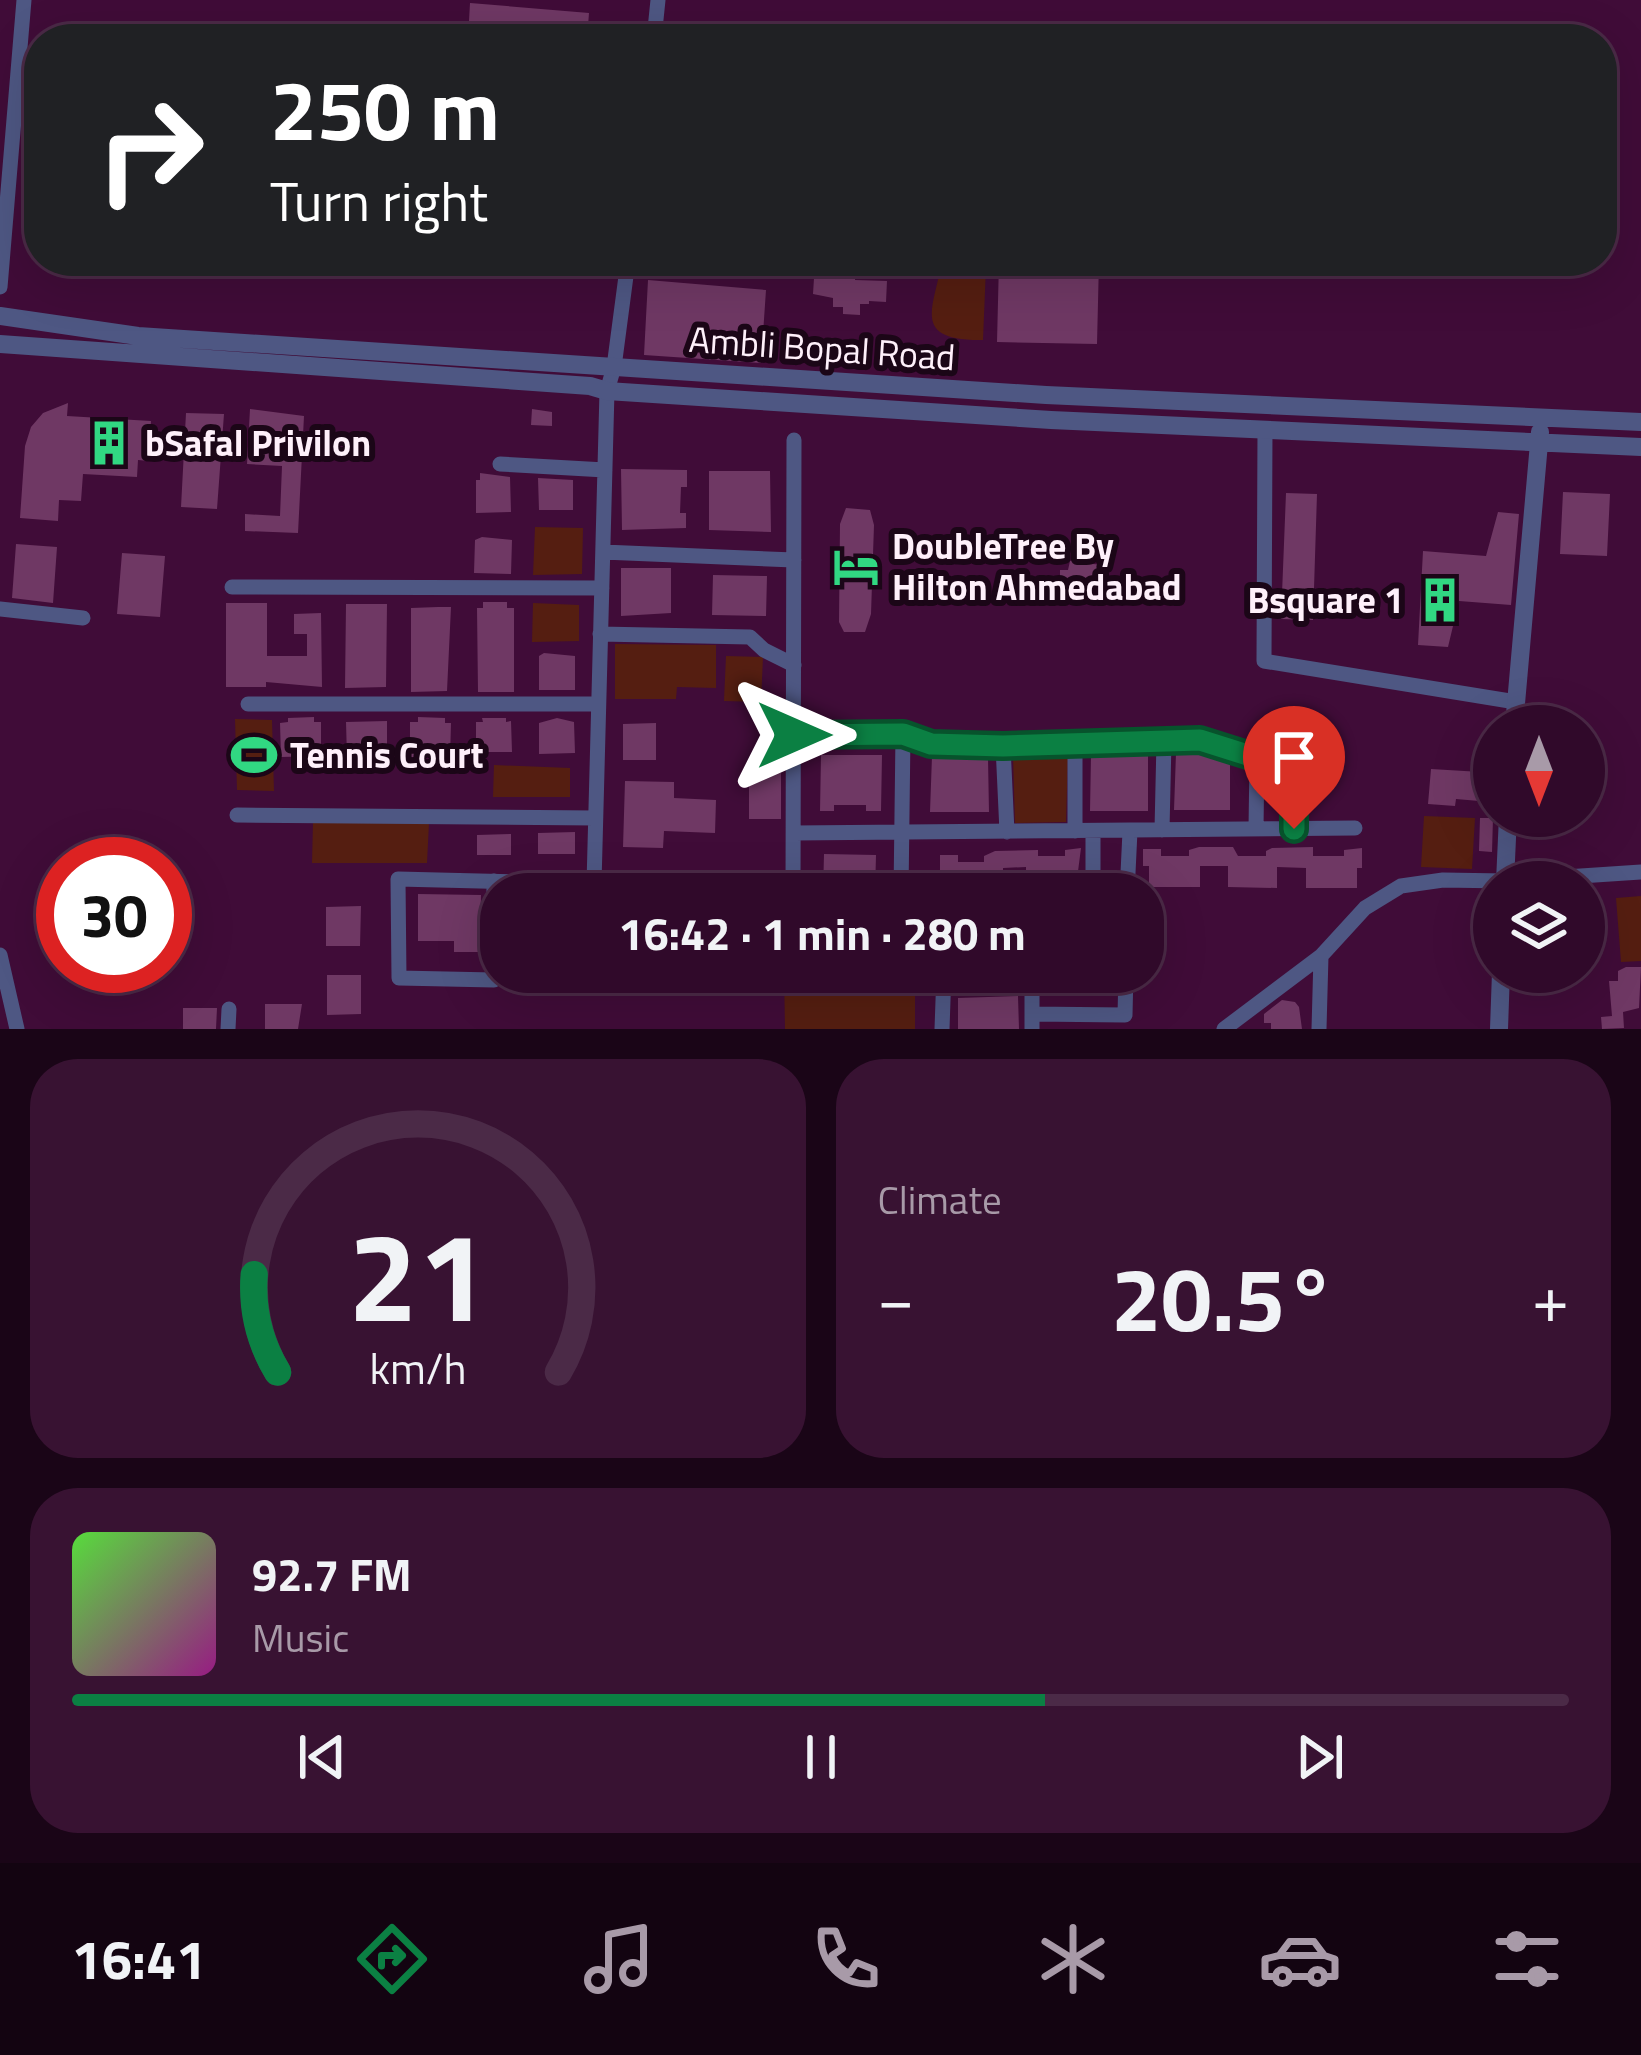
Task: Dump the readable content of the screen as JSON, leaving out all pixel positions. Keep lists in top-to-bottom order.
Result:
{
  "streets": {
    "street": ["Ambli Bopal Road"]
  },
  "places": {
    "building": ["bSafal Privilon", "Bsquare 1"],
    "hotel": ["DoubleTree By Hilton Ahmedabad"],
    "sports": ["Tennis Court"]
  },
  "north": "bottom",
  "page": {
    "turn": ["250 m", "Turn right"],
    "limit": "30",
    "trip": "16:42 · 1 min · 280 m",
    "tile": "Climate",
    "heat": ["−", "20.5°", "+"],
    "song": ["92.7 FM", "Music"],
    "tabs": "16:41",
    "gauge": ["21", "km/h"]
  }
}
